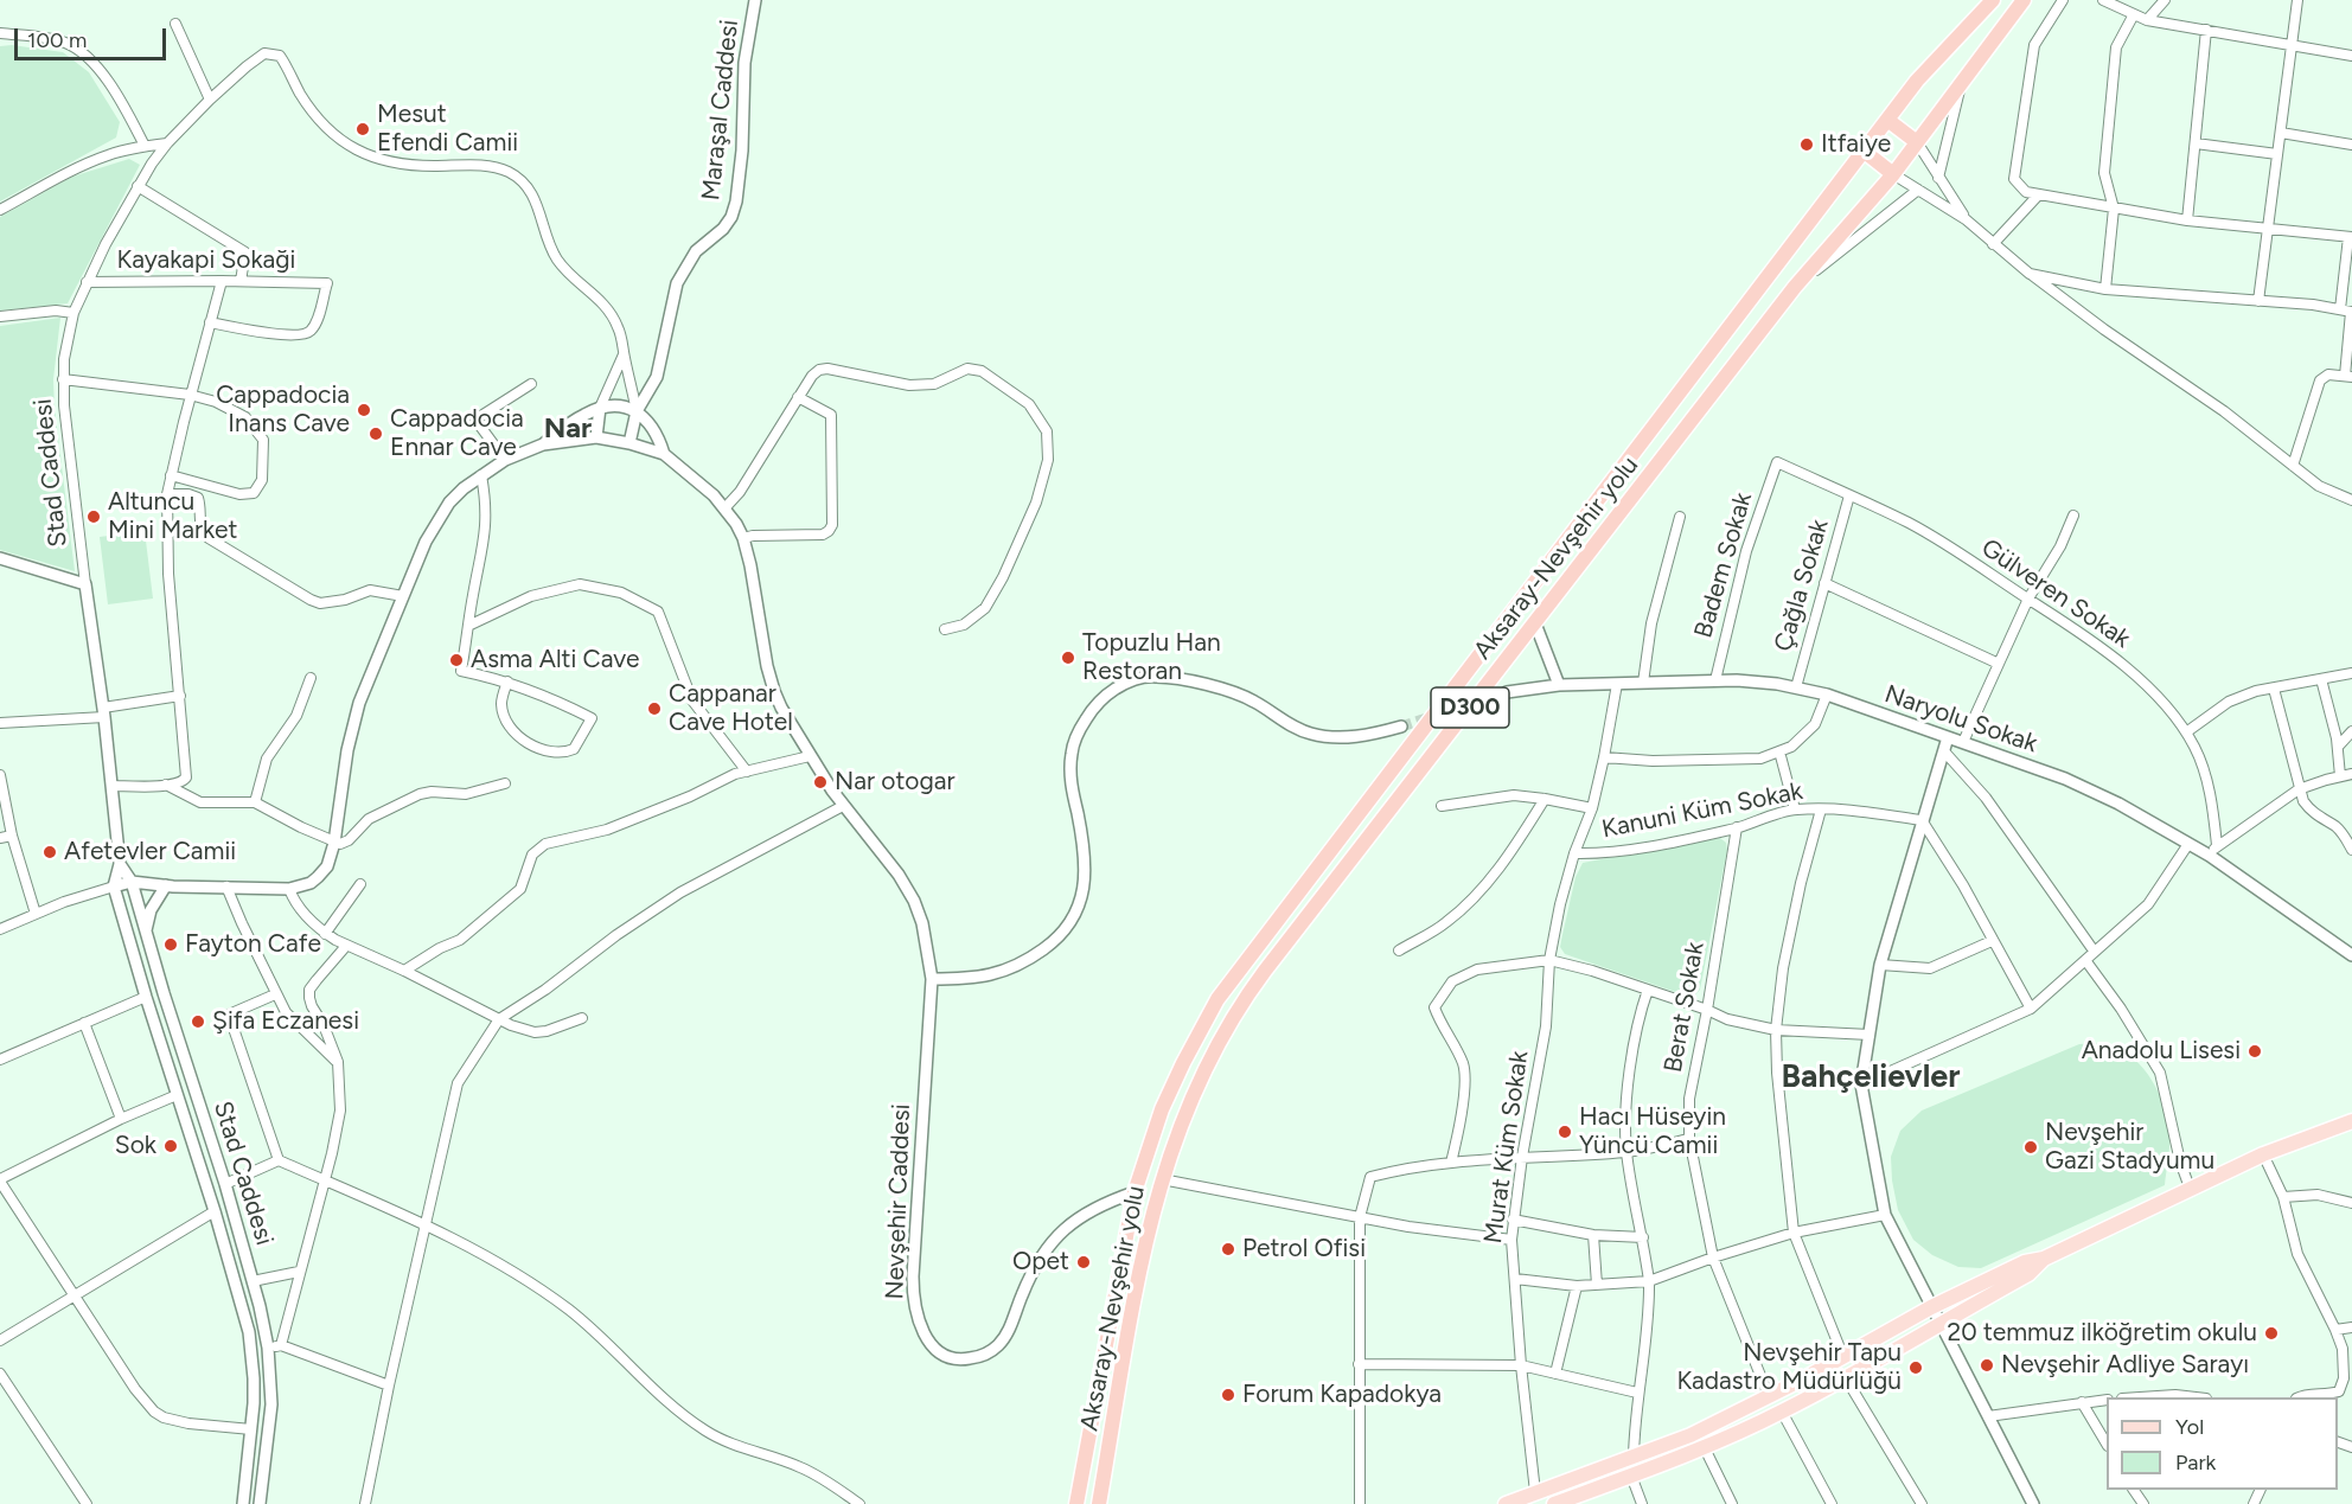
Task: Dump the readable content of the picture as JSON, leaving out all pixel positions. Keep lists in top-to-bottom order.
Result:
{
  "streets": {
    "highway": ["Aksaray-Nevşehir yolu", "D300"],
    "street": [
      "Maraşal Caddesi",
      "Kayakapi Sokaği",
      "Stad Caddesi",
      "Badem Sokak",
      "Çağla Sokak",
      "Gülveren Sokak",
      "Naryolu Sokak",
      "Kanuni Küm Sokak",
      "Berat Sokak",
      "Murat Küm Sokak",
      "Nevşehir Caddesi"
    ]
  },
  "crossings": [
    ["Kayakapi Sokaği", "Stad Caddesi"],
    ["Aksaray-Nevşehir yolu", "Nevşehir Caddesi"],
    ["Badem Sokak", "Gülveren Sokak"],
    ["Badem Sokak", "Naryolu Sokak"],
    ["Çağla Sokak", "Gülveren Sokak"],
    ["Çağla Sokak", "Naryolu Sokak"],
    ["Naryolu Sokak", "Murat Küm Sokak"],
    ["Kanuni Küm Sokak", "Berat Sokak"],
    ["Kanuni Küm Sokak", "Murat Küm Sokak"]
  ],
  "districts": ["Nar", "Bahçelievler"],
  "places": [
    "Mesut Efendi Camii",
    "Itfaiye",
    "Cappadocia Inans Cave",
    "Cappadocia Ennar Cave",
    "Altuncu Mini Market",
    "Topuzlu Han Restoran",
    "Asma Alti Cave",
    "Cappanar Cave Hotel",
    "Nar otogar",
    "Afetevler Camii",
    "Fayton Cafe",
    "Şifa Eczanesi",
    "Anadolu Lisesi",
    "Hacı Hüseyin Yüncü Camii",
    "Sok",
    "Nevşehir Gazi Stadyumu",
    "Petrol Ofisi",
    "Opet",
    "20 temmuz ilköğretim okulu",
    "Nevşehir Adliye Sarayı",
    "Nevşehir Tapu Kadastro Müdürlüğü",
    "Forum Kapadokya"
  ],
  "legend": ["Yol", "Park"],
  "scale_bar": "100 m"
}
